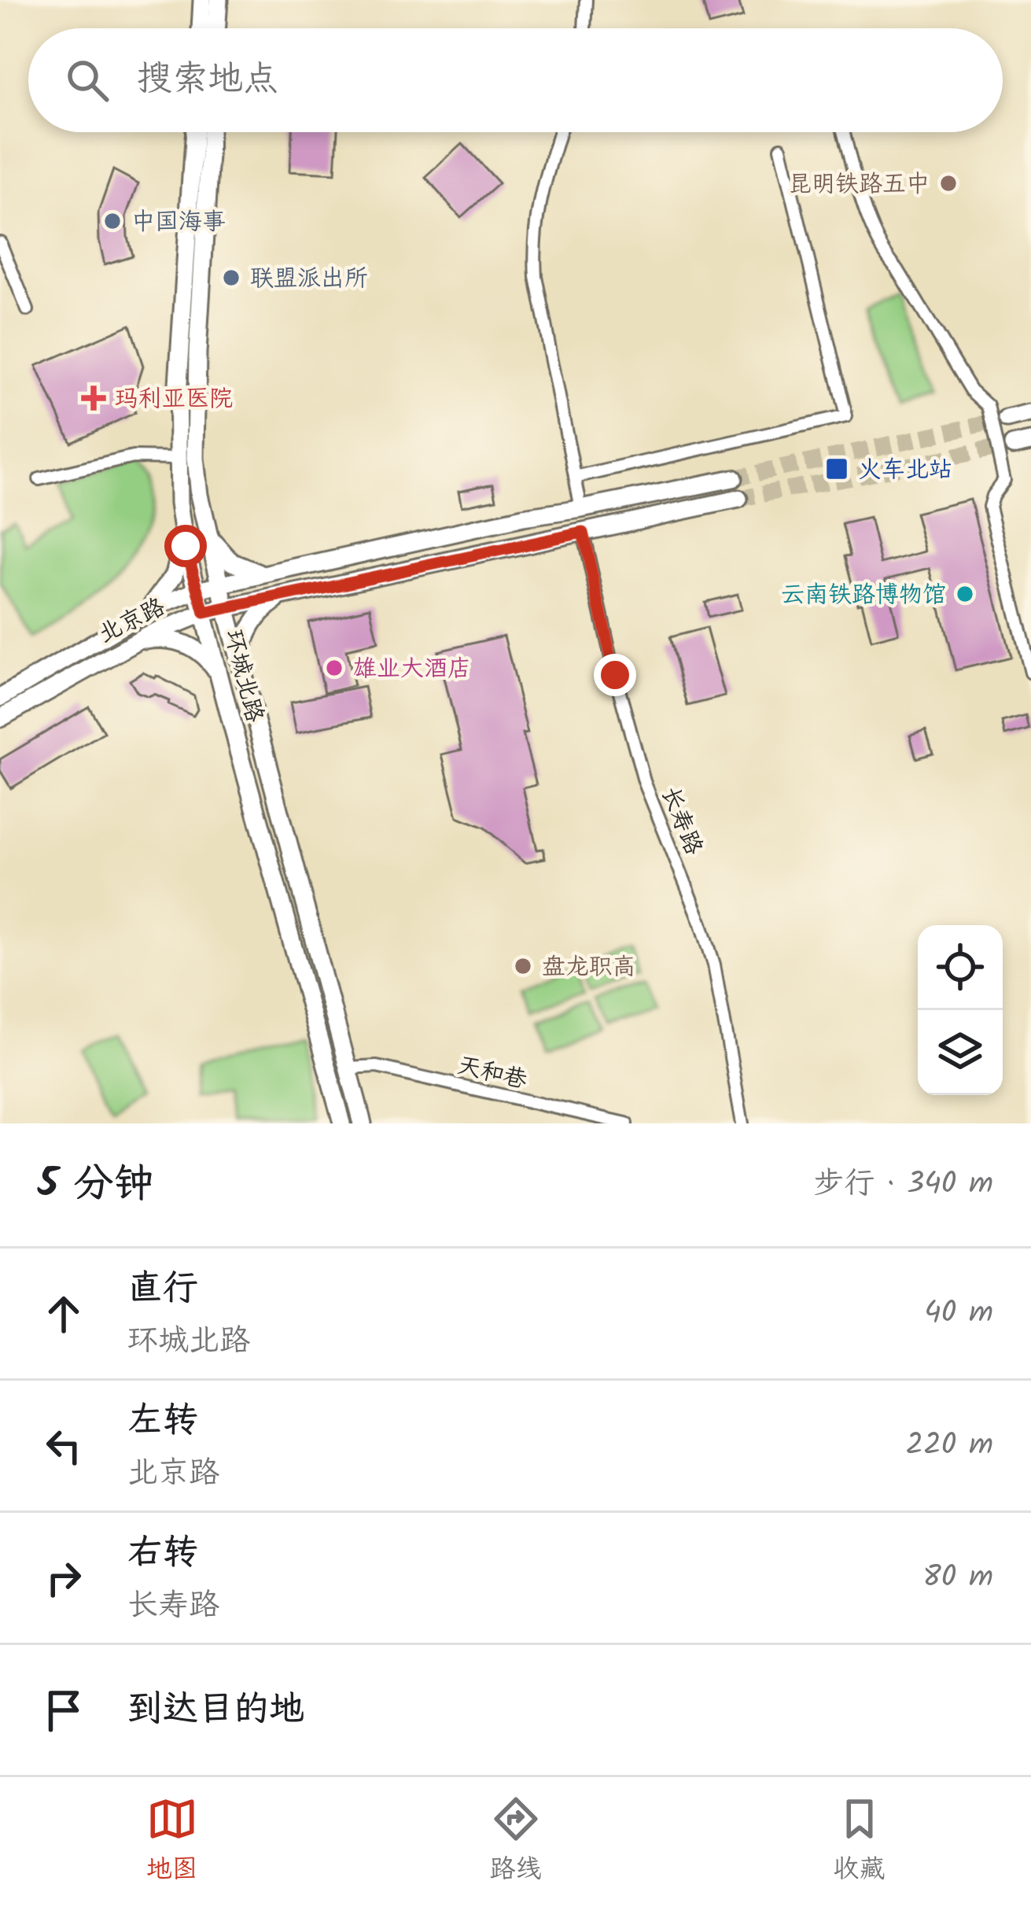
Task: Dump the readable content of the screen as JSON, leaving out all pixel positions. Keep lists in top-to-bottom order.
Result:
{
  "streets": {
    "main road": ["北京路", "环城北路"],
    "street": ["长寿路", "天和巷"]
  },
  "crossings": [
    ["北京路", "环城北路"],
    ["北京路", "长寿路"],
    ["环城北路", "天和巷"]
  ],
  "places": {
    "other": [
      "昆明铁路五中",
      "中国海事",
      "联盟派出所",
      "云南铁路博物馆",
      "雄业大酒店",
      "盘龙职高"
    ],
    "health": ["玛利亚医院"],
    "transit": ["火车北站"]
  },
  "page": {
    "search": "搜索地点",
    "heading": ["5 分钟", "步行 · 340 m"],
    "list": [
      ["直行", "环城北路", "40 m"],
      ["左转", "北京路", "220 m"],
      ["右转", "长寿路", "80 m"],
      "到达目的地"
    ],
    "nav": ["地图", "路线", "收藏"]
  }
}
